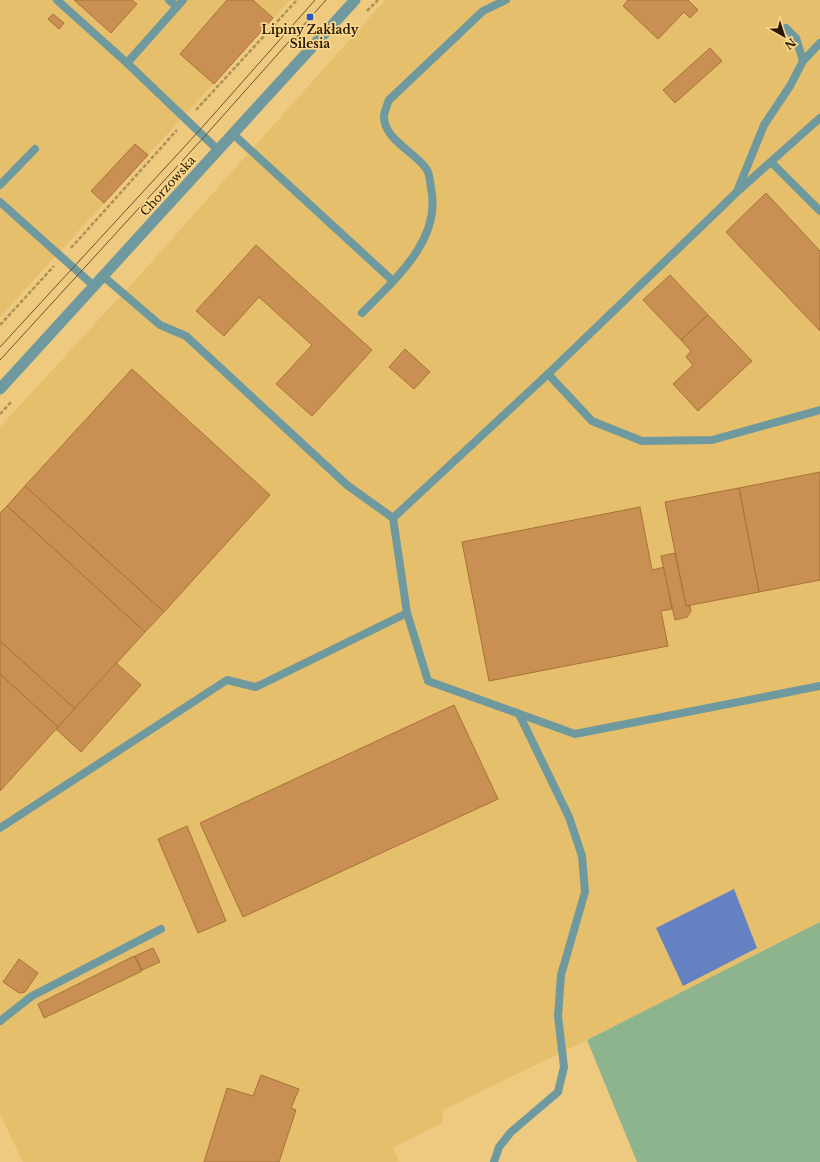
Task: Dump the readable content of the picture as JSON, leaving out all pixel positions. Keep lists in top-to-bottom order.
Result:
{
  "streets": {
    "street": ["Chorzowska"]
  },
  "places": {
    "transit": ["Lipiny Zakłady Silesia"]
  },
  "north": "bottom right"
}
